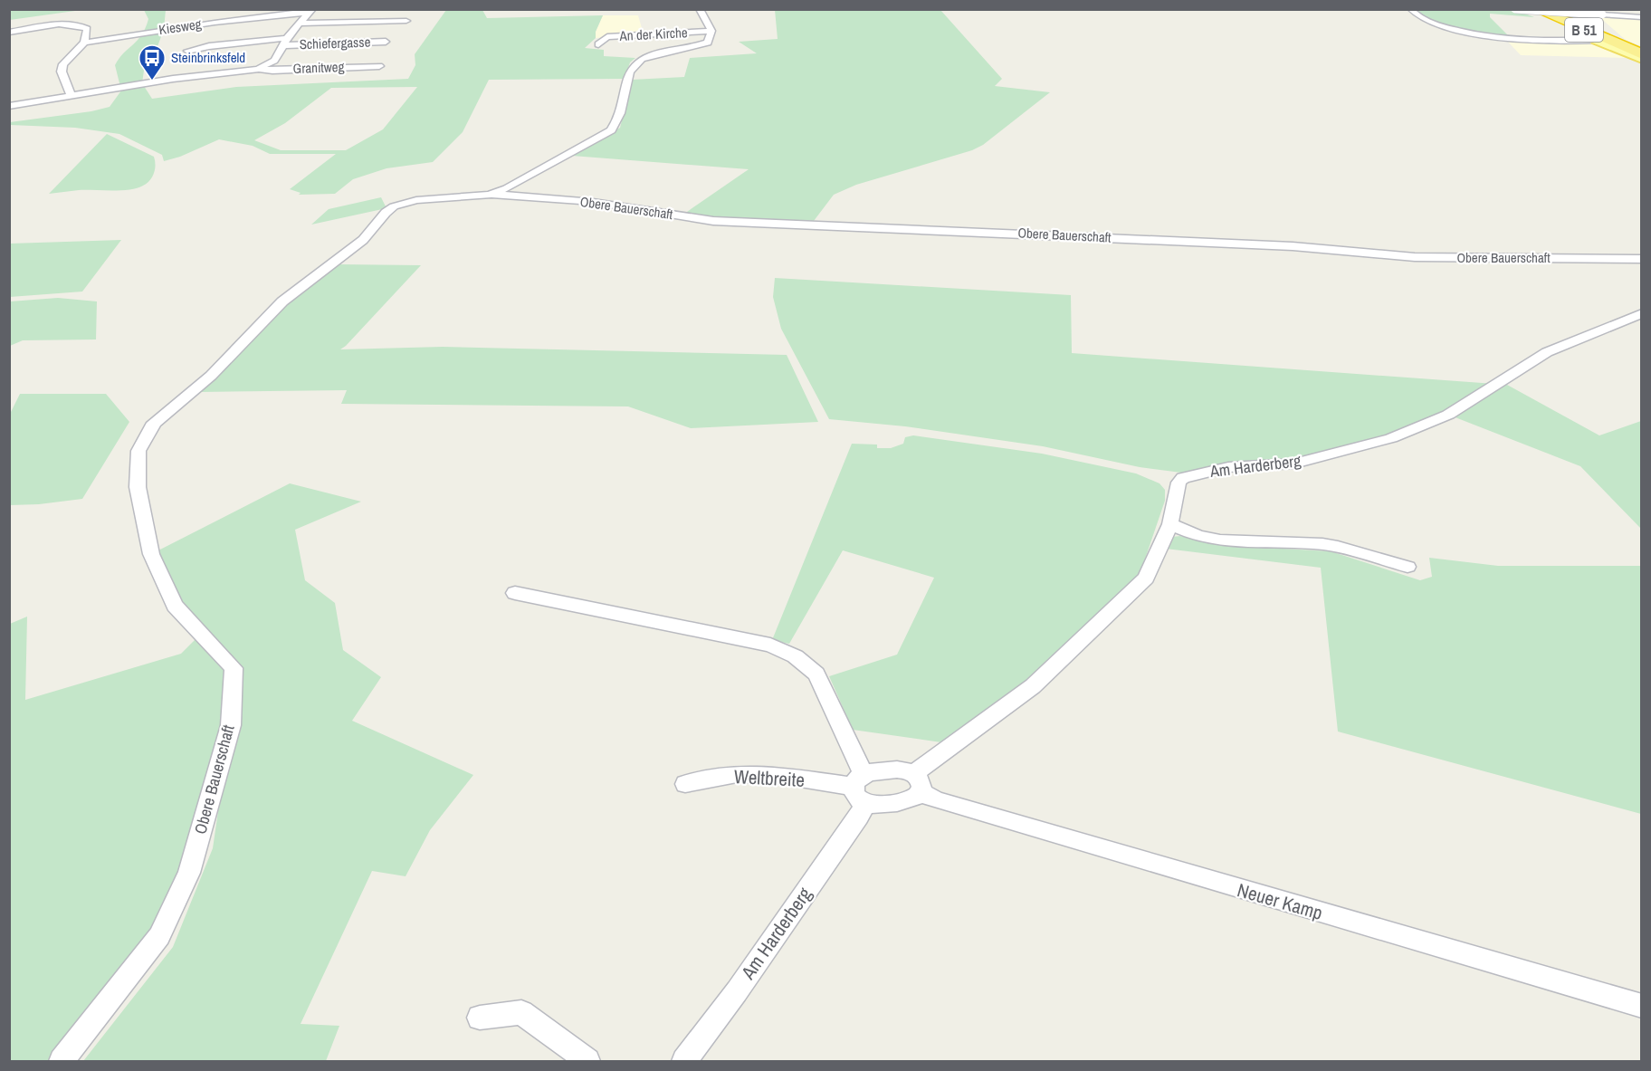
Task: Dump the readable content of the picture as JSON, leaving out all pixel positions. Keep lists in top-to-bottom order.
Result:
{
  "streets": {
    "highway": ["B 51"],
    "street": [
      "Kiesweg",
      "An der Kirche",
      "Schiefergasse",
      "Granitweg",
      "Obere Bauerschaft",
      "Am Harderberg",
      "Weltbreite",
      "Neuer Kamp"
    ]
  },
  "crossings": [
    ["An der Kirche", "Obere Bauerschaft"],
    ["Am Harderberg", "Weltbreite"],
    ["Am Harderberg", "Neuer Kamp"],
    ["Weltbreite", "Neuer Kamp"]
  ],
  "places": {
    "bus stop": ["Steinbrinksfeld"]
  }
}
